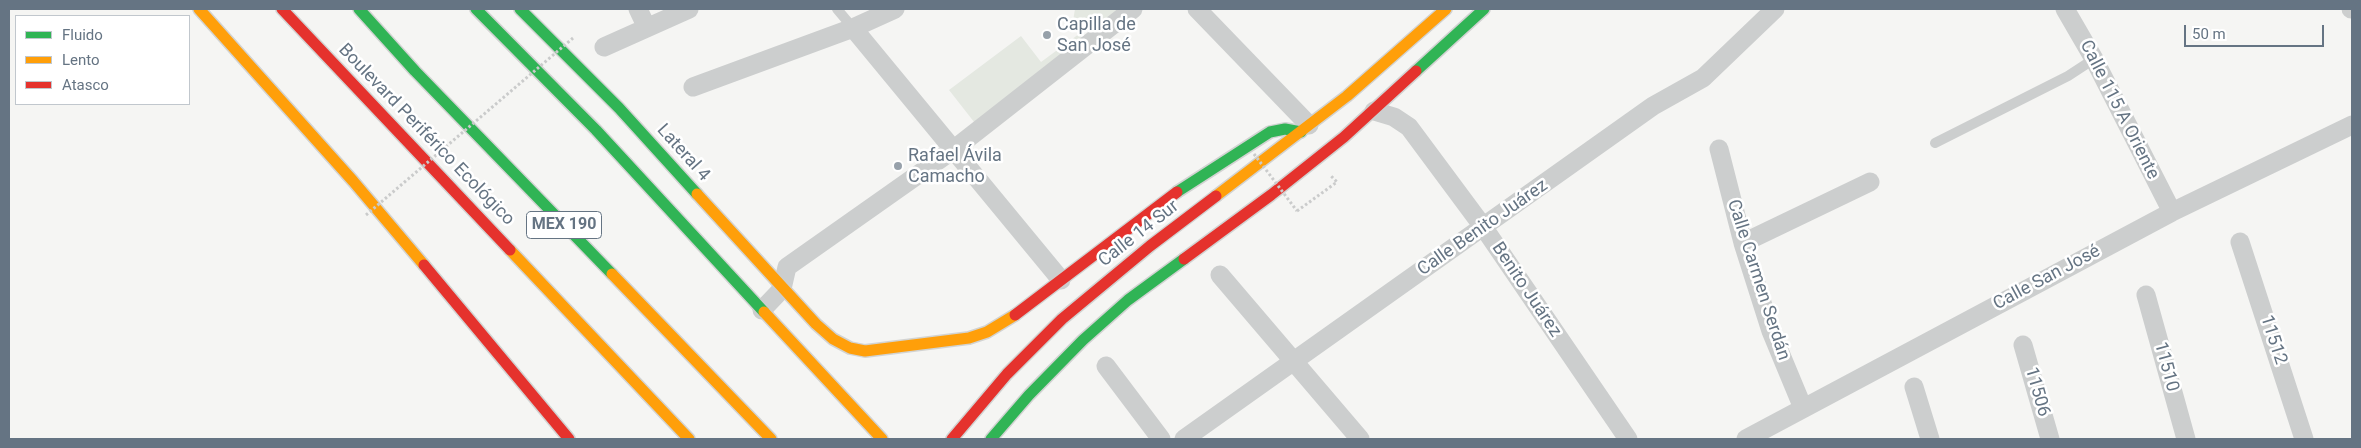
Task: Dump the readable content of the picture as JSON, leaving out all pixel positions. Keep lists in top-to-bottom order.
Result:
{
  "streets": {
    "main road": [
      "Boulevard Periférico Ecológico",
      "Lateral 4",
      "MEX 190",
      "Calle 14 Sur"
    ],
    "street": [
      "Calle 115 A Oriente",
      "Calle Benito Juárez",
      "Calle San José",
      "Calle Carmen Serdán",
      "Benito Juárez",
      "11512",
      "11510",
      "11506"
    ]
  },
  "crossings": [
    ["Calle 115 A Oriente", "Calle San José"],
    ["Lateral 4", "Calle 14 Sur"],
    ["Calle Benito Juárez", "Benito Juárez"],
    ["Calle San José", "Calle Carmen Serdán"]
  ],
  "places": ["Capilla de San José", "Rafael Ávila Camacho"],
  "legend": ["Fluido", "Lento", "Atasco"],
  "scale_bar": "50 m"
}
